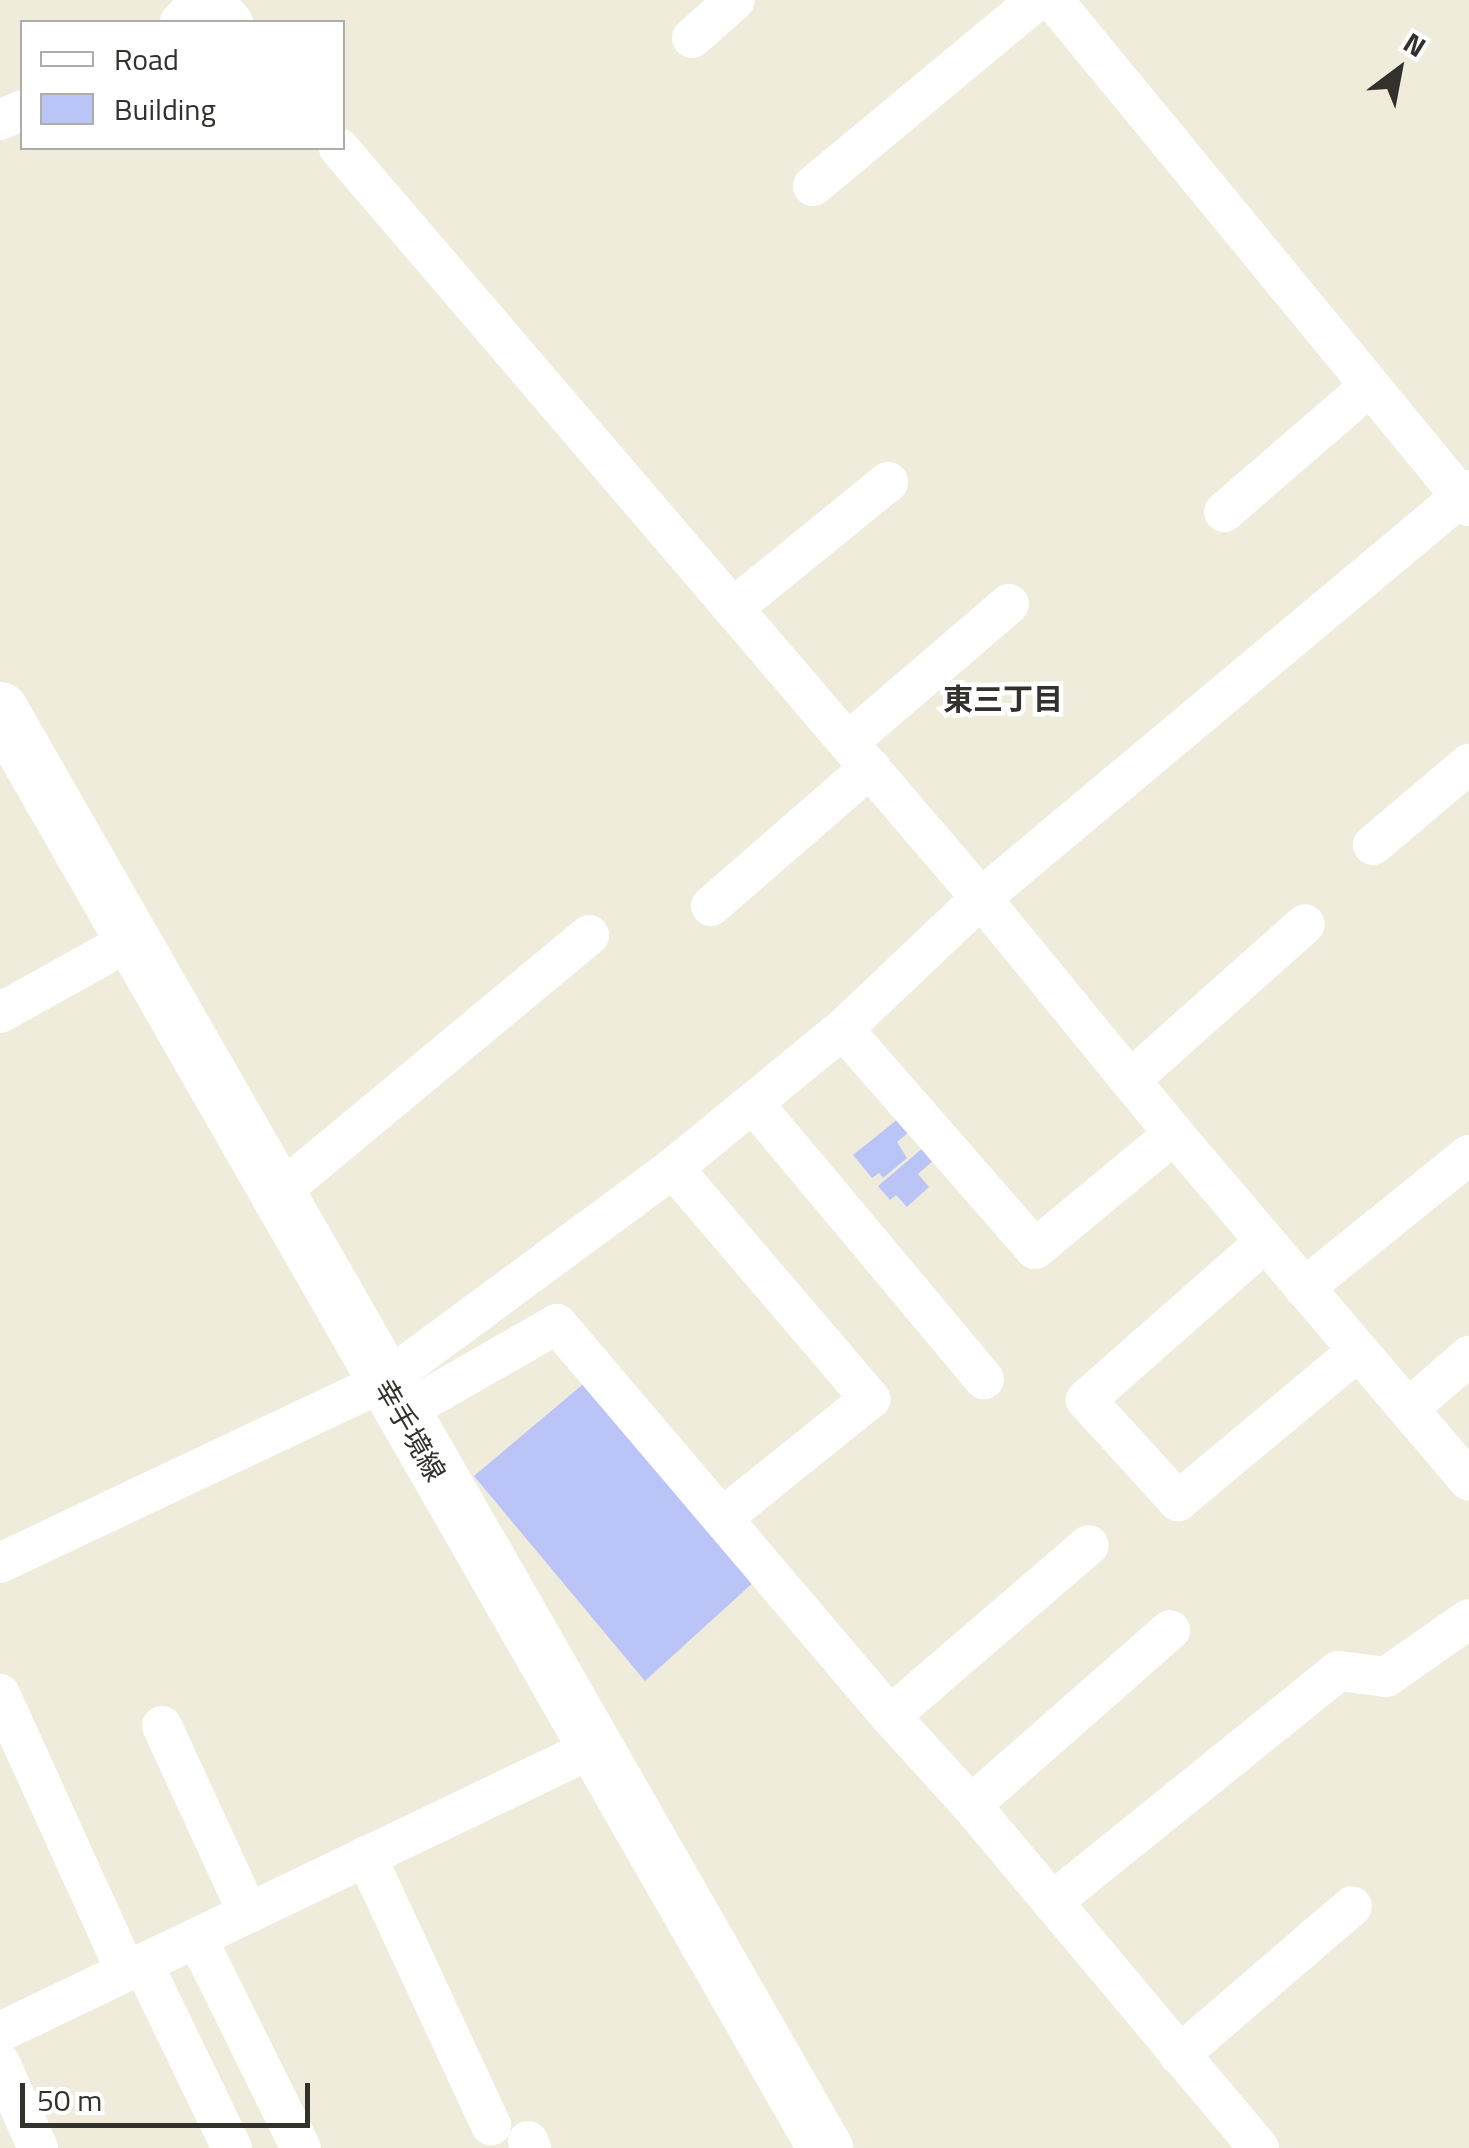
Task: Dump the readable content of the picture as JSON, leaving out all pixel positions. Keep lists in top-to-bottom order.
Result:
{
  "streets": {
    "main road": ["幸手境線"]
  },
  "districts": ["東三丁目"],
  "legend": ["Road", "Building"],
  "scale_bar": "50 m",
  "north": "top right"
}
